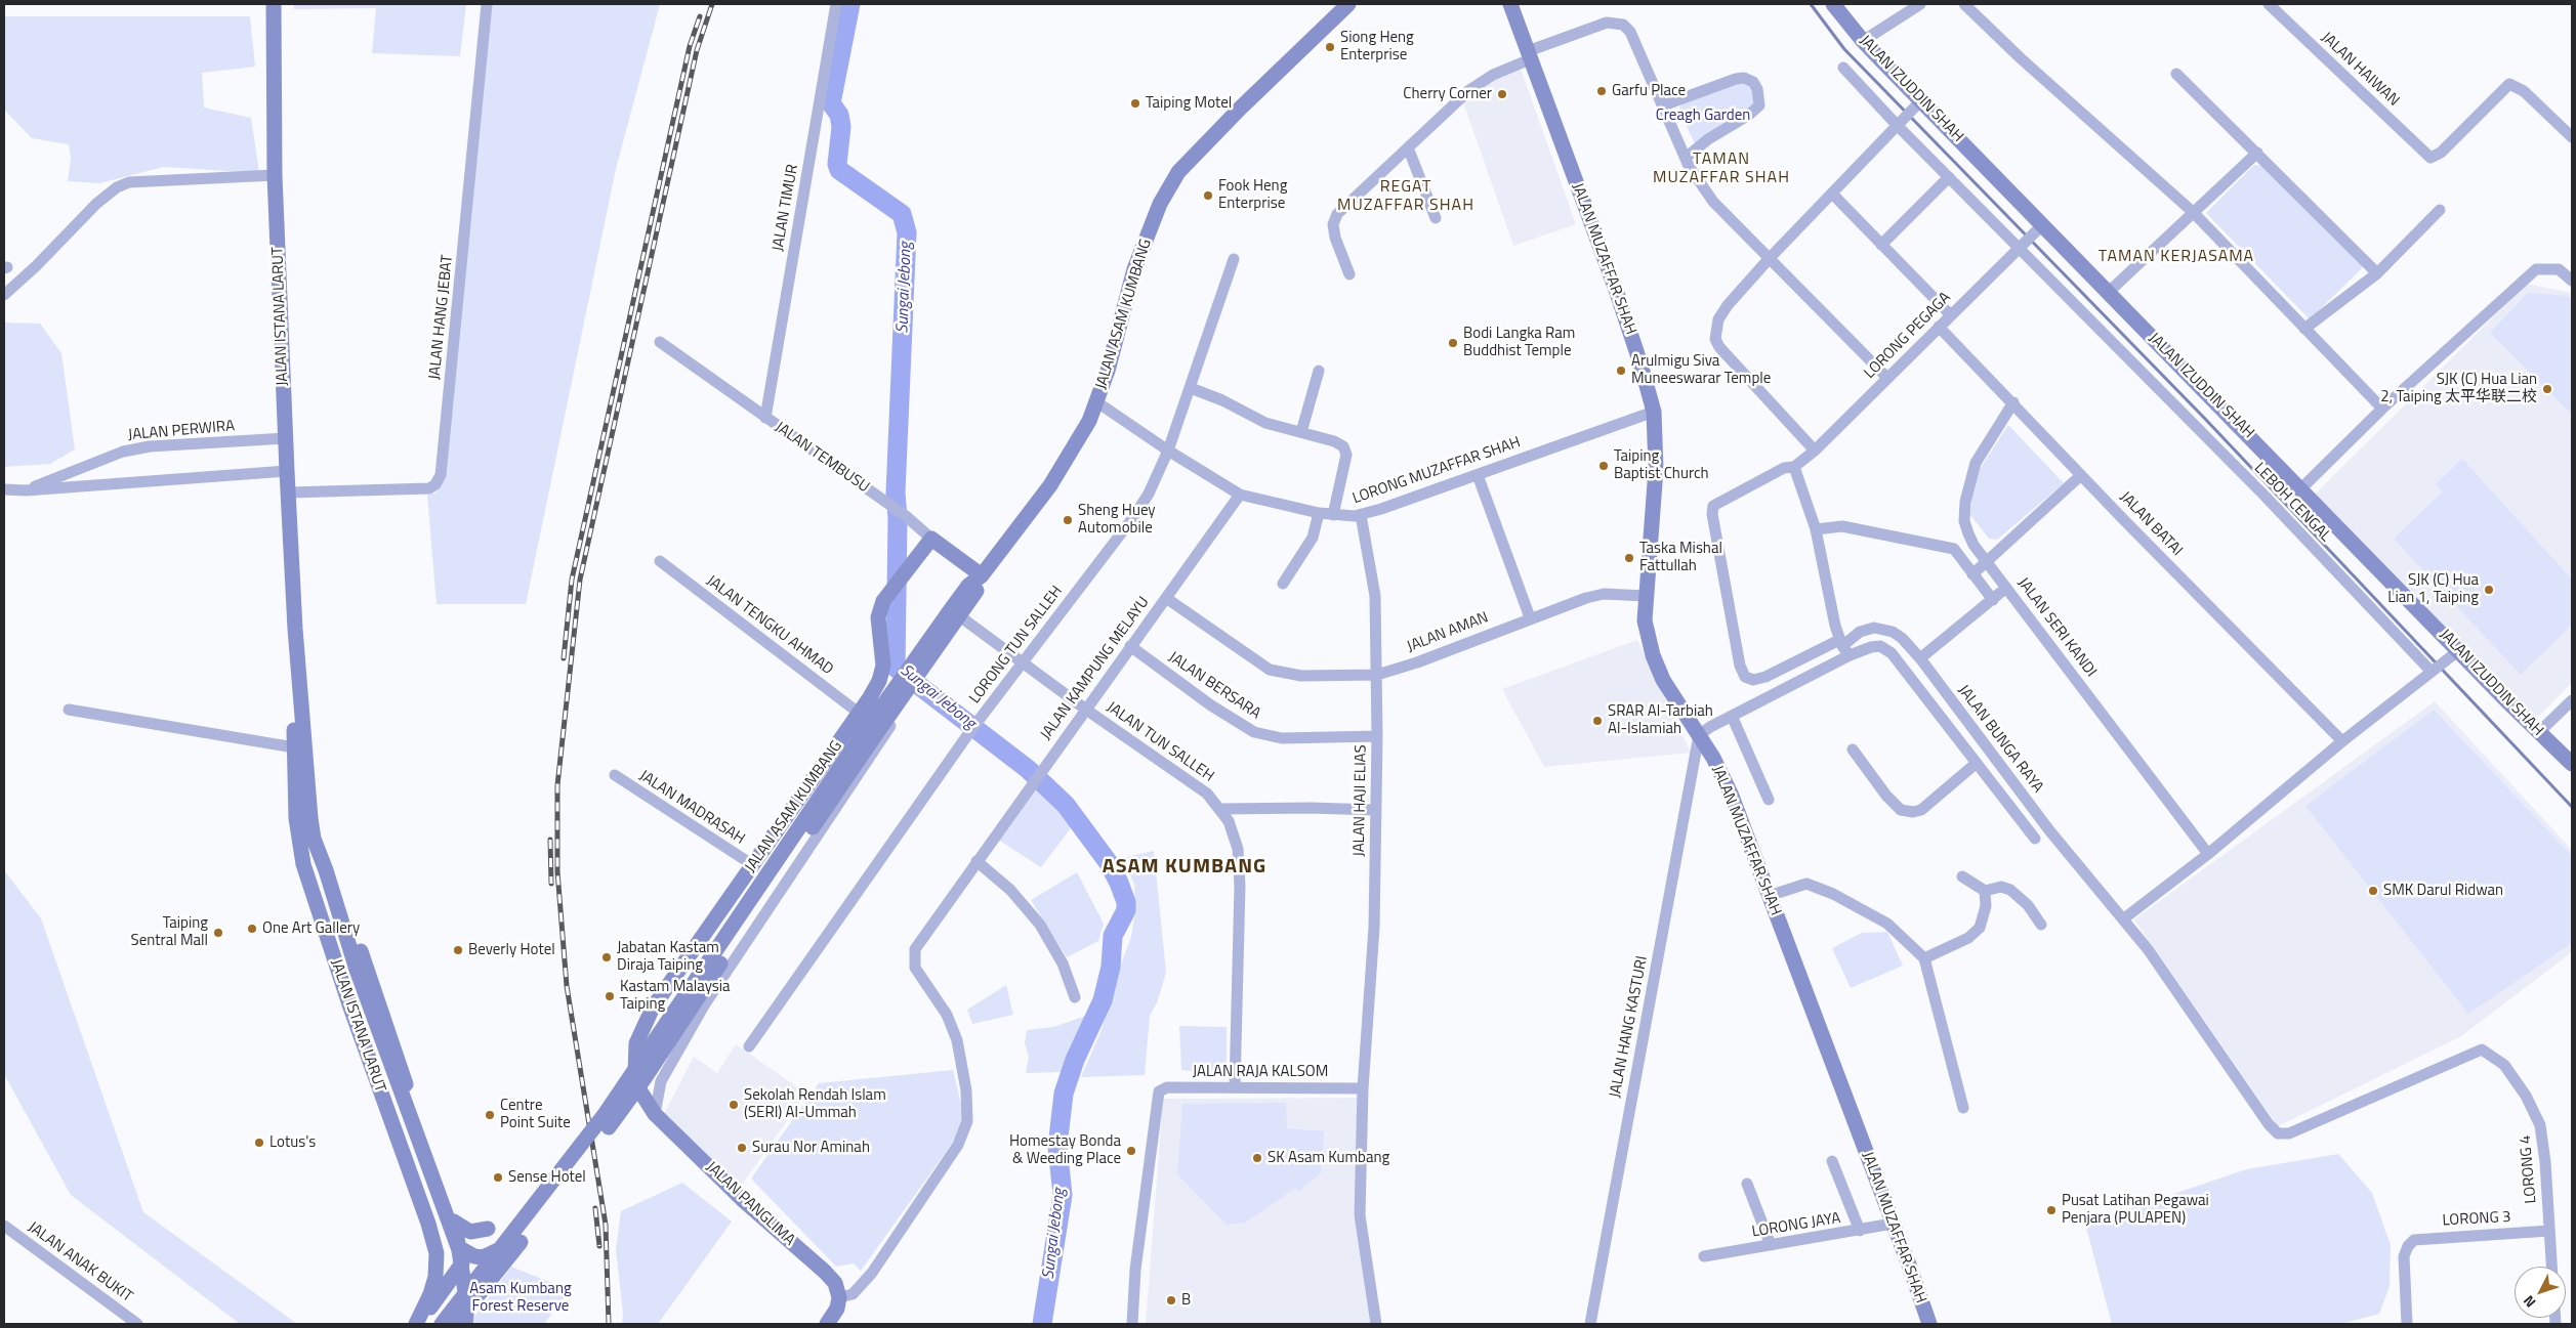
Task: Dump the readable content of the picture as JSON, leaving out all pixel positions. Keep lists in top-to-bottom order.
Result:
{
  "streets": {
    "main road": [
      "JALAN IZUDDIN SHAH",
      "JALAN MUZAFFAR SHAH",
      "JALAN ASAM KUMBANG",
      "JALAN ISTANA LARUT",
      "JALAN TEMBUSU",
      "JALAN PANGLIMA"
    ],
    "street": [
      "JALAN HAIWAN",
      "JALAN TIMUR",
      "JALAN HANG JEBAT",
      "LORONG PEGAGA",
      "JALAN PERWIRA",
      "LORONG MUZAFFAR SHAH",
      "LEBOH CENGAL",
      "JALAN BATAI",
      "JALAN TENGKU AHMAD",
      "JALAN SERI KANDI",
      "JALAN AMAN",
      "LORONG TUN SALLEH",
      "JALAN KAMPUNG MELAYU",
      "JALAN BERSARA",
      "JALAN BUNGA RAYA",
      "JALAN TUN SALLEH",
      "JALAN HAJI ELIAS",
      "JALAN MADRASAH",
      "JALAN HANG KASTURI",
      "JALAN RAJA KALSOM",
      "LORONG 4",
      "LORONG 3",
      "LORONG JAYA",
      "JALAN ANAK BUKIT"
    ]
  },
  "crossings": [
    ["JALAN IZUDDIN SHAH", "LORONG PEGAGA"],
    ["JALAN IZUDDIN SHAH", "LEBOH CENGAL"],
    ["JALAN TIMUR", "JALAN TEMBUSU"],
    ["JALAN MUZAFFAR SHAH", "LORONG MUZAFFAR SHAH"],
    ["JALAN MUZAFFAR SHAH", "JALAN AMAN"],
    ["JALAN MUZAFFAR SHAH", "JALAN BUNGA RAYA"],
    ["JALAN MUZAFFAR SHAH", "JALAN HANG KASTURI"],
    ["JALAN MUZAFFAR SHAH", "LORONG JAYA"],
    ["JALAN ASAM KUMBANG", "JALAN ISTANA LARUT"],
    ["JALAN ASAM KUMBANG", "JALAN TEMBUSU"],
    ["JALAN ASAM KUMBANG", "LORONG MUZAFFAR SHAH"],
    ["JALAN ASAM KUMBANG", "JALAN TENGKU AHMAD"],
    ["JALAN ASAM KUMBANG", "JALAN TUN SALLEH"],
    ["JALAN ASAM KUMBANG", "JALAN MADRASAH"],
    ["JALAN ASAM KUMBANG", "JALAN PANGLIMA"],
    ["JALAN ISTANA LARUT", "JALAN HANG JEBAT"],
    ["JALAN ISTANA LARUT", "JALAN PERWIRA"],
    ["LORONG PEGAGA", "LEBOH CENGAL"],
    ["LORONG PEGAGA", "JALAN BATAI"],
    ["LORONG MUZAFFAR SHAH", "LORONG TUN SALLEH"],
    ["LORONG MUZAFFAR SHAH", "JALAN KAMPUNG MELAYU"],
    ["LORONG MUZAFFAR SHAH", "JALAN HAJI ELIAS"],
    ["JALAN BATAI", "JALAN SERI KANDI"],
    ["JALAN AMAN", "JALAN KAMPUNG MELAYU"],
    ["JALAN AMAN", "JALAN HAJI ELIAS"],
    ["LORONG TUN SALLEH", "JALAN TUN SALLEH"],
    ["JALAN KAMPUNG MELAYU", "JALAN BERSARA"],
    ["JALAN KAMPUNG MELAYU", "JALAN TUN SALLEH"],
    ["JALAN KAMPUNG MELAYU", "JALAN PANGLIMA"],
    ["JALAN BERSARA", "JALAN HAJI ELIAS"],
    ["JALAN BUNGA RAYA", "JALAN HANG KASTURI"],
    ["JALAN BUNGA RAYA", "LORONG 4"],
    ["JALAN TUN SALLEH", "JALAN RAJA KALSOM"],
    ["JALAN HAJI ELIAS", "JALAN RAJA KALSOM"],
    ["LORONG 4", "LORONG 3"]
  ],
  "districts": [
    "TAMAN MUZAFFAR SHAH",
    "REGAT MUZAFFAR SHAH",
    "TAMAN KERJASAMA",
    "ASAM KUMBANG"
  ],
  "water": ["Sungai Jebong"],
  "parks": ["Creagh Garden", "Asam Kumbang Forest Reserve"],
  "places": [
    "Siong Heng Enterprise",
    "Garfu Place",
    "Cherry Corner",
    "Taiping Motel",
    "Fook Heng Enterprise",
    "Bodi Langka Ram Buddhist Temple",
    "Arulmigu Siva Muneeswarar Temple",
    "SJK (C) Hua Lian 2, Taiping 太平华联二校",
    "Taiping Baptist Church",
    "Sheng Huey Automobile",
    "Taska Mishal Fattullah",
    "SJK (C) Hua Lian 1, Taiping",
    "SRAR Al-Tarbiah Al-Islamiah",
    "SMK Darul Ridwan",
    "One Art Gallery",
    "Taiping Sentral Mall",
    "Beverly Hotel",
    "Jabatan Kastam Diraja Taiping",
    "Kastam Malaysia Taiping",
    "Sekolah Rendah Islam (SERI) Al-Ummah",
    "Centre Point Suite",
    "Lotus's",
    "Surau Nor Aminah",
    "Homestay Bonda & Weeding Place",
    "SK Asam Kumbang",
    "Sense Hotel",
    "Pusat Latihan Pegawai Penjara (PULAPEN)",
    "B"
  ],
  "north": "bottom left"
}
